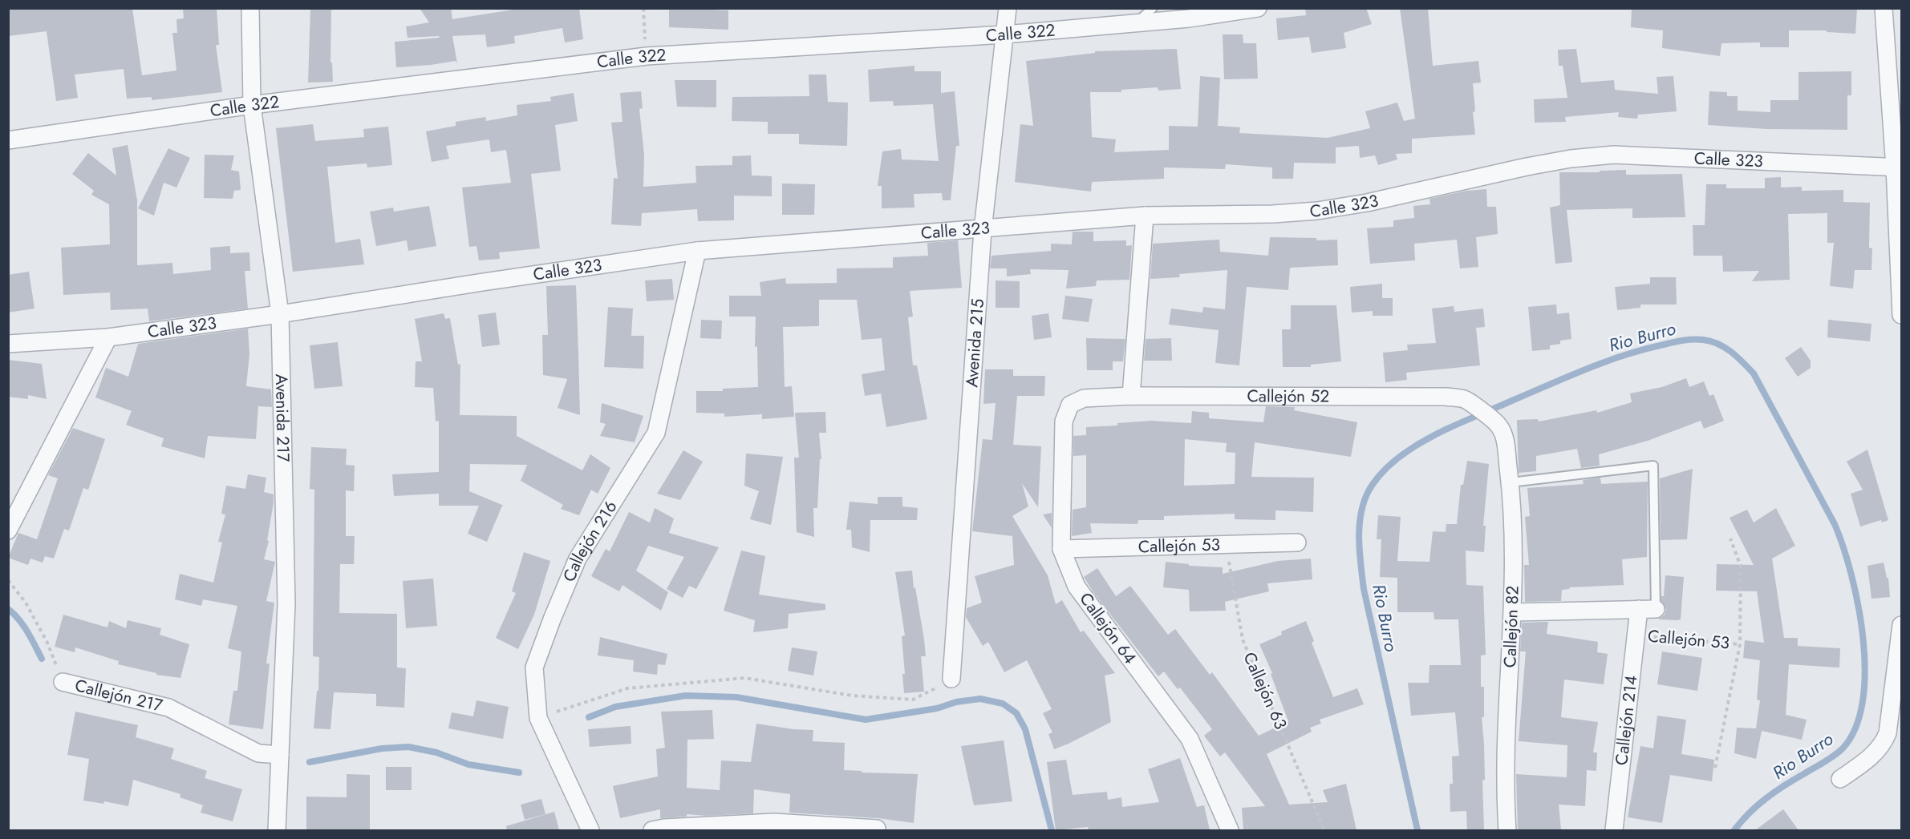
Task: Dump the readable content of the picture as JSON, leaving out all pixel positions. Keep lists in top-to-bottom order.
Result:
{
  "streets": {
    "street": [
      "Calle 322",
      "Calle 323",
      "Avenida 215",
      "Callejón 52",
      "Avenida 217",
      "Callejón 216",
      "Callejón 53",
      "Callejón 82",
      "Callejón 64",
      "Callejón 217",
      "Callejón 214"
    ],
    "path": ["Callejón 63"]
  },
  "crossings": [
    ["Calle 322", "Avenida 215"],
    ["Calle 322", "Avenida 217"],
    ["Calle 323", "Avenida 215"],
    ["Calle 323", "Avenida 217"],
    ["Calle 323", "Callejón 216"],
    ["Callejón 52", "Callejón 82"],
    ["Callejón 52", "Callejón 64"],
    ["Avenida 217", "Callejón 217"],
    ["Callejón 53", "Callejón 64"],
    ["Callejón 53", "Callejón 63"],
    ["Callejón 53", "Callejón 214"]
  ],
  "water": ["Rio Burro"]
}
